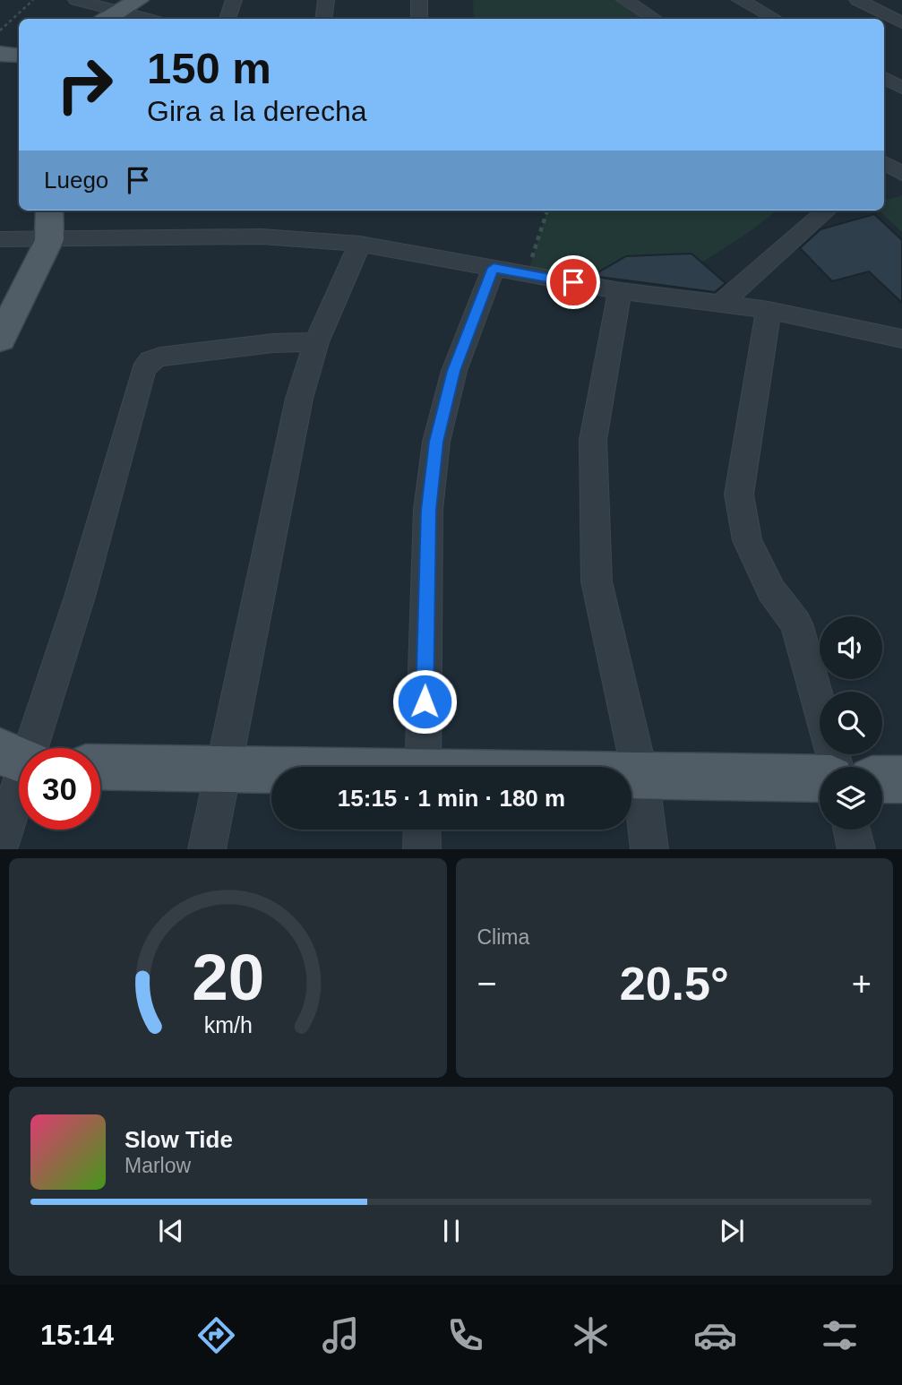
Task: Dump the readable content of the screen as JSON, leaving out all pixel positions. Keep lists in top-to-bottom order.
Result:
{
  "page": {
    "turn": ["150 m", "Gira a la derecha"],
    "then": "Luego",
    "limit": "30",
    "trip": "15:15 · 1 min · 180 m",
    "tile": "Clima",
    "heat": ["−", "20.5°", "+"],
    "song": ["Slow Tide", "Marlow"],
    "tabs": "15:14",
    "gauge": ["20", "km/h"]
  }
}
